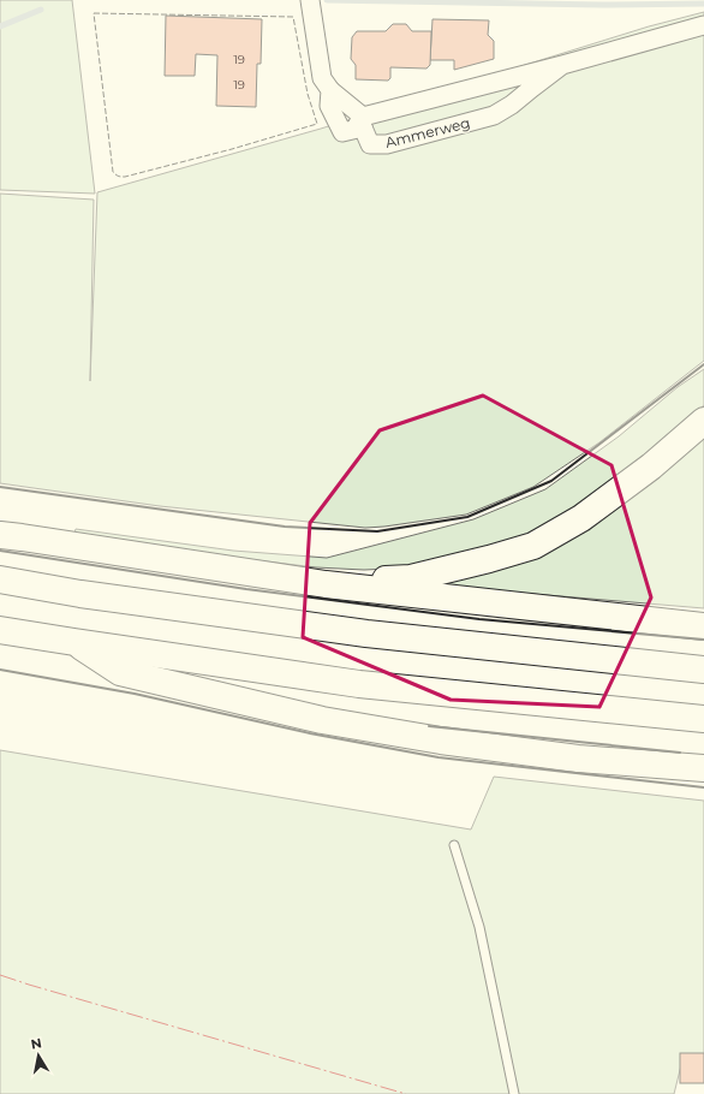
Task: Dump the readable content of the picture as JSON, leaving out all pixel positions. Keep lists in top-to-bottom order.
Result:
{
  "streets": {
    "street": ["Ammerweg"]
  },
  "house_numbers": ["19", "19"],
  "north": "top"
}
